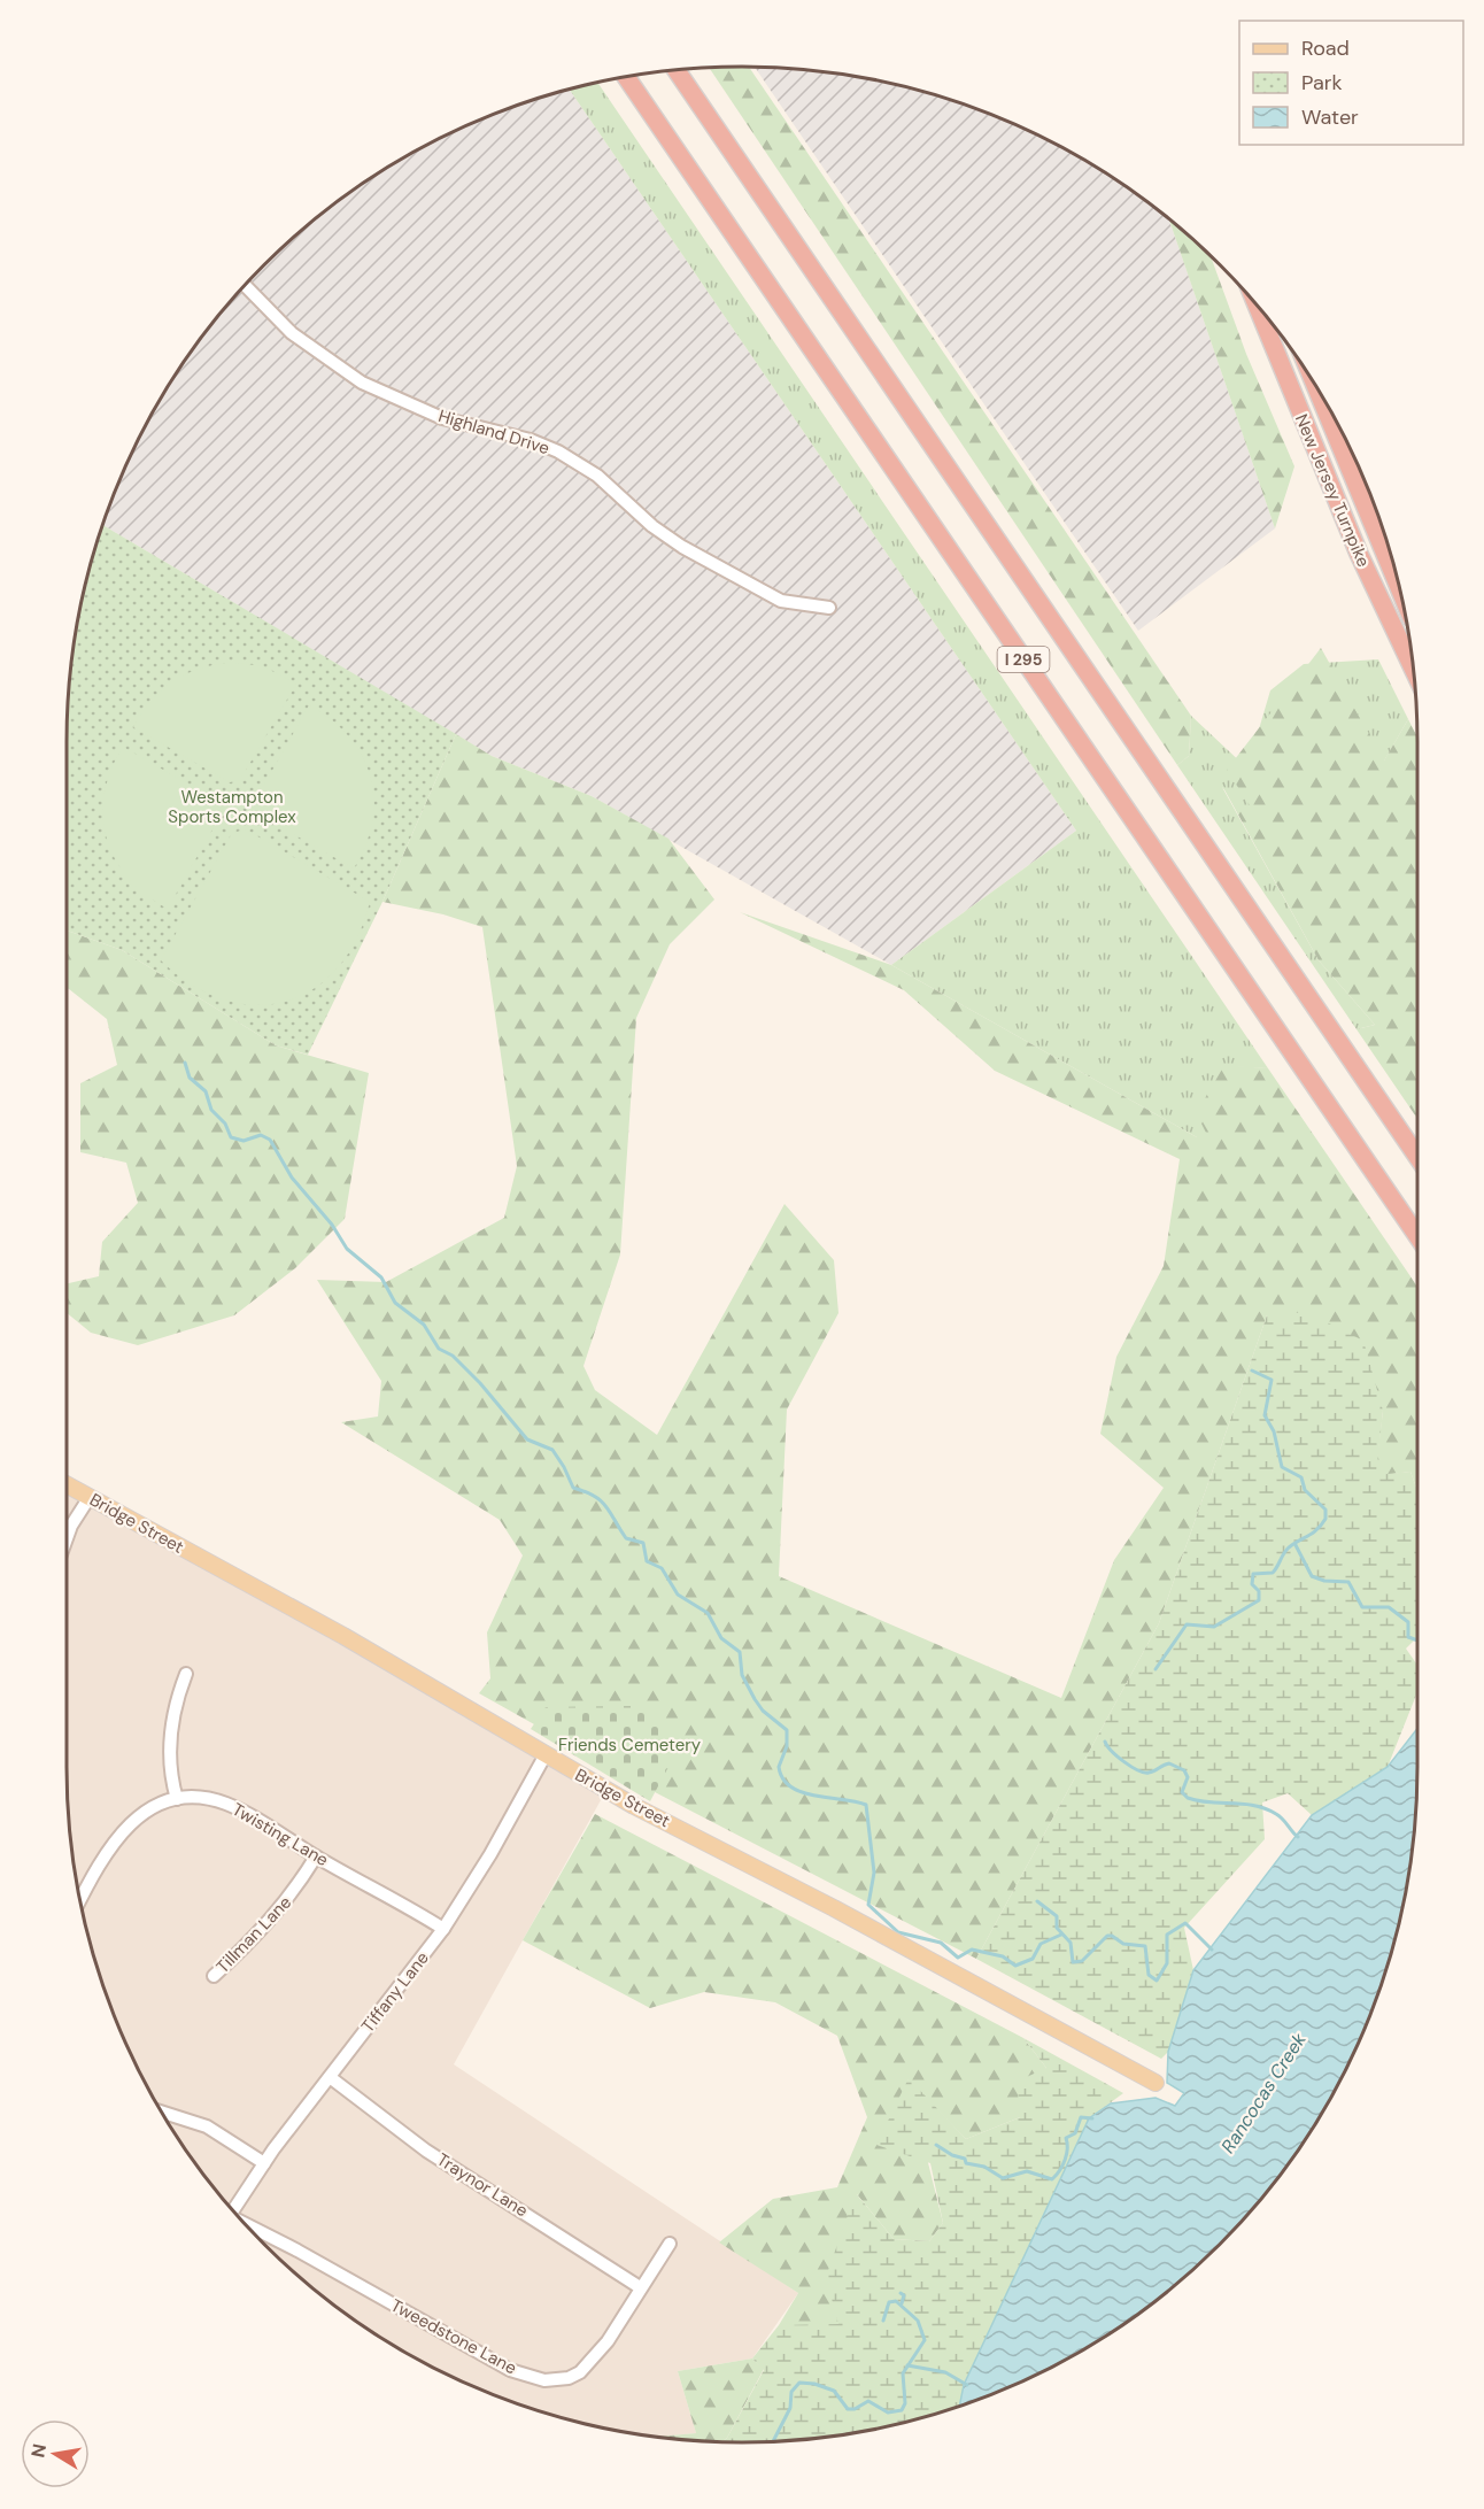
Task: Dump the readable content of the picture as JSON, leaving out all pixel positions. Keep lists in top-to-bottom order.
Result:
{
  "streets": {
    "highway": ["New Jersey Turnpike", "I 295"],
    "main road": ["Bridge Street"],
    "street": [
      "Highland Drive",
      "Twisting Lane",
      "Tillman Lane",
      "Tiffany Lane",
      "Traynor Lane",
      "Tweedstone Lane"
    ]
  },
  "crossings": [
    ["Bridge Street", "Tiffany Lane"],
    ["Twisting Lane", "Tillman Lane"],
    ["Twisting Lane", "Tiffany Lane"],
    ["Tiffany Lane", "Traynor Lane"],
    ["Traynor Lane", "Tweedstone Lane"]
  ],
  "water": ["Rancocas Creek"],
  "parks": ["Westampton Sports Complex", "Friends Cemetery"],
  "legend": ["Road", "Park", "Water"],
  "north": "left"
}
